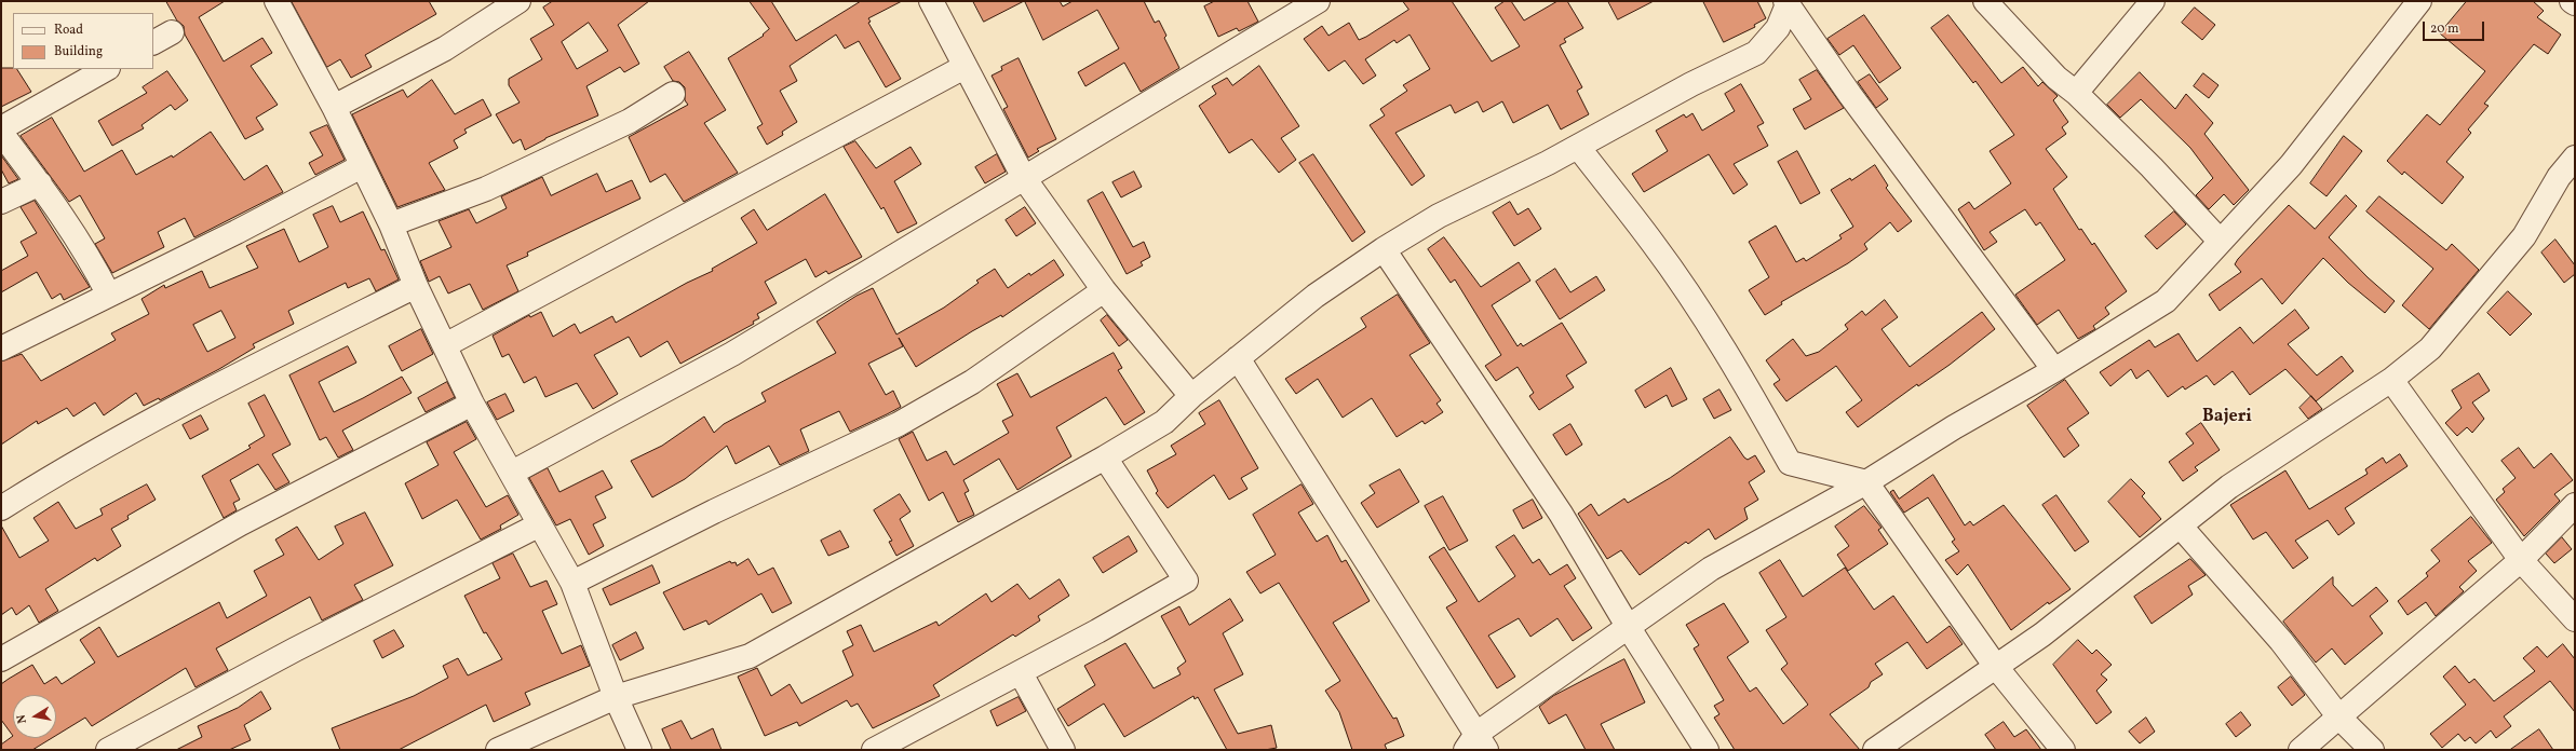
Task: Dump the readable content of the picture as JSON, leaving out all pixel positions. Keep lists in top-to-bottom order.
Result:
{
  "districts": ["Bajeri"],
  "legend": ["Road", "Building"],
  "scale_bar": "20 m",
  "north": "left"
}
